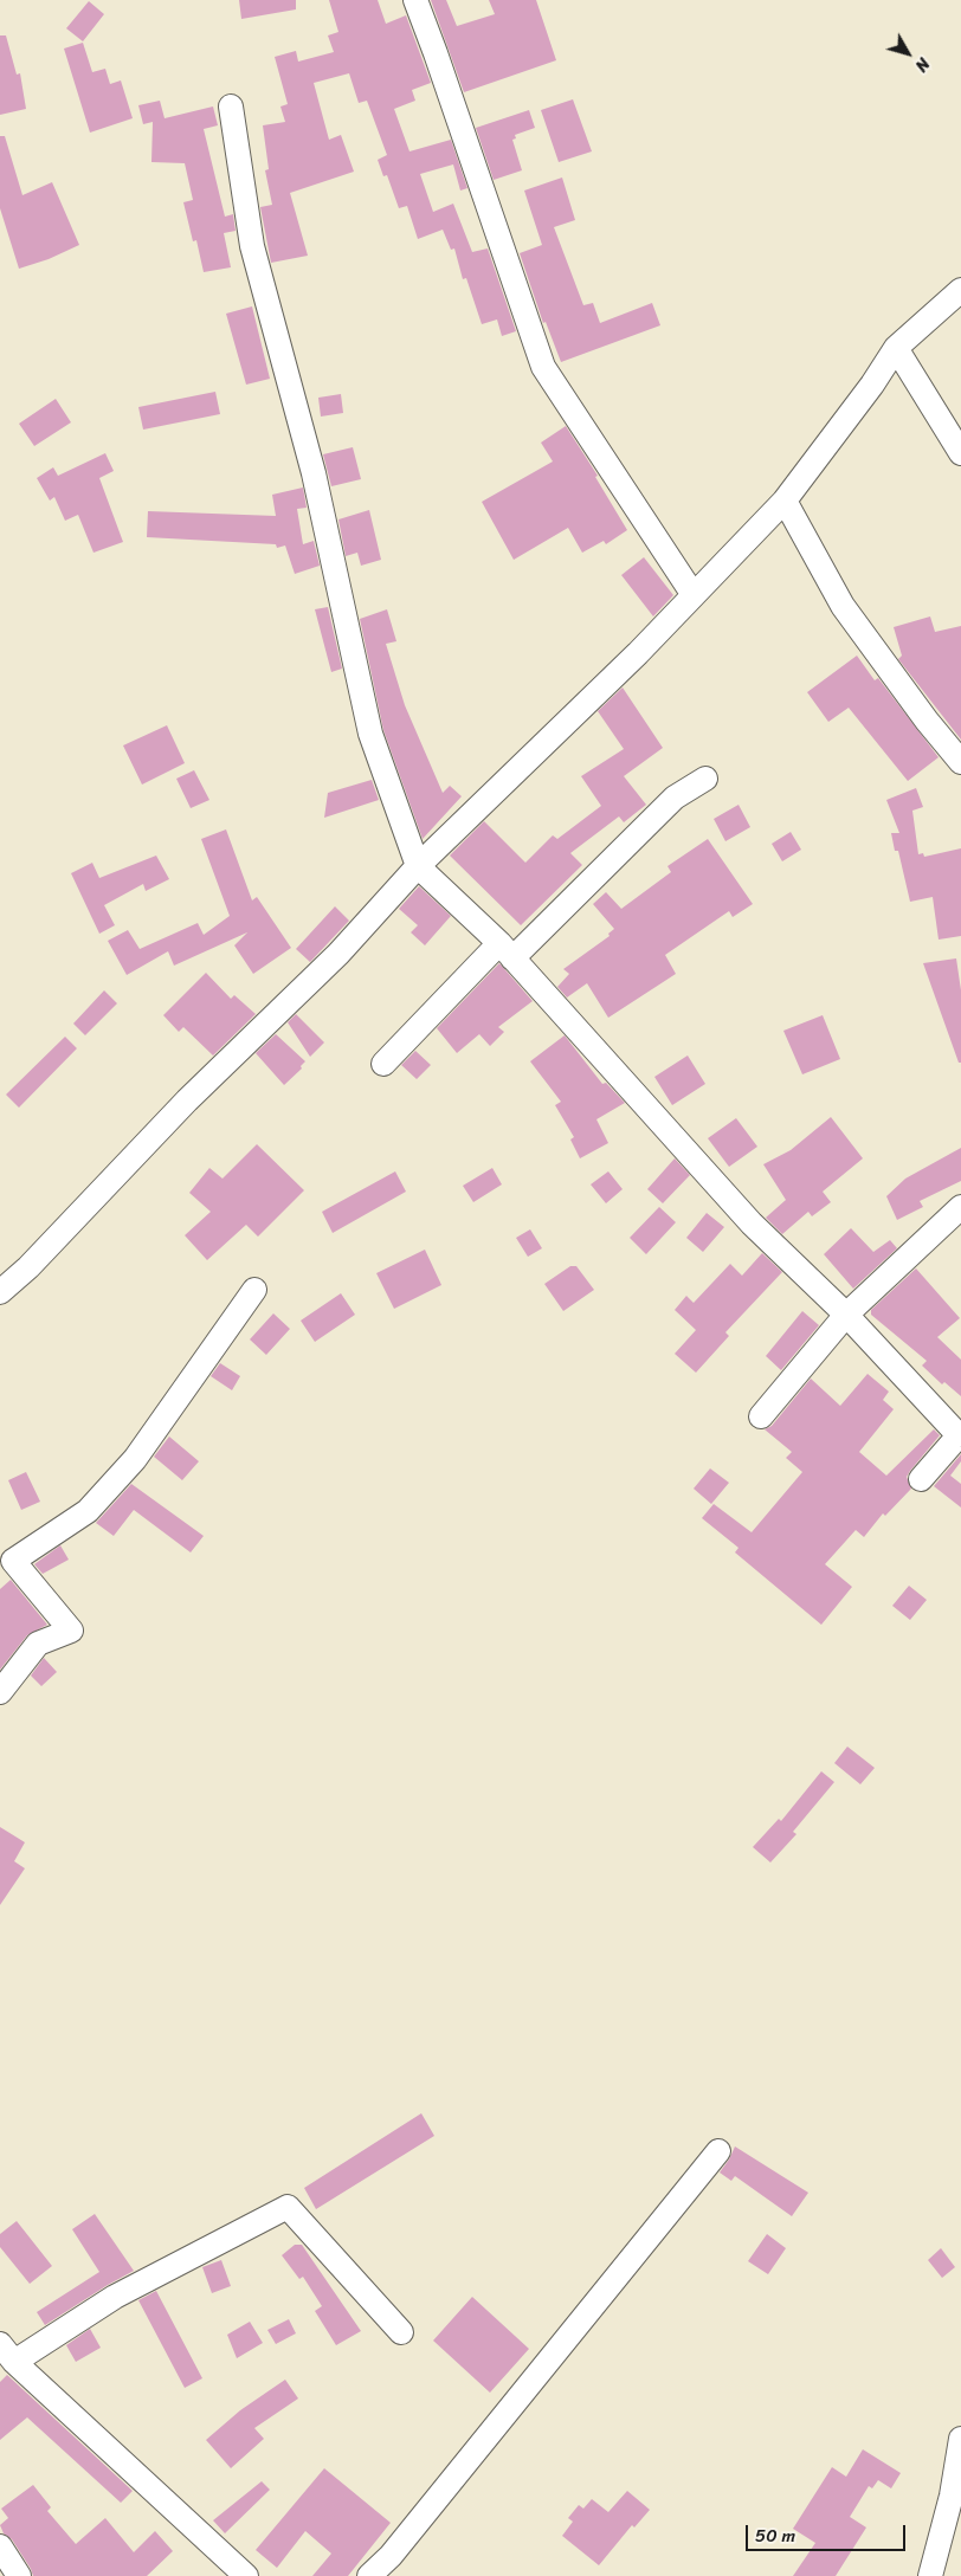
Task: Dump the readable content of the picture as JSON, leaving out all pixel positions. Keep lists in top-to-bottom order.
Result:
{
  "scale_bar": "50 m",
  "north": "bottom right"
}
